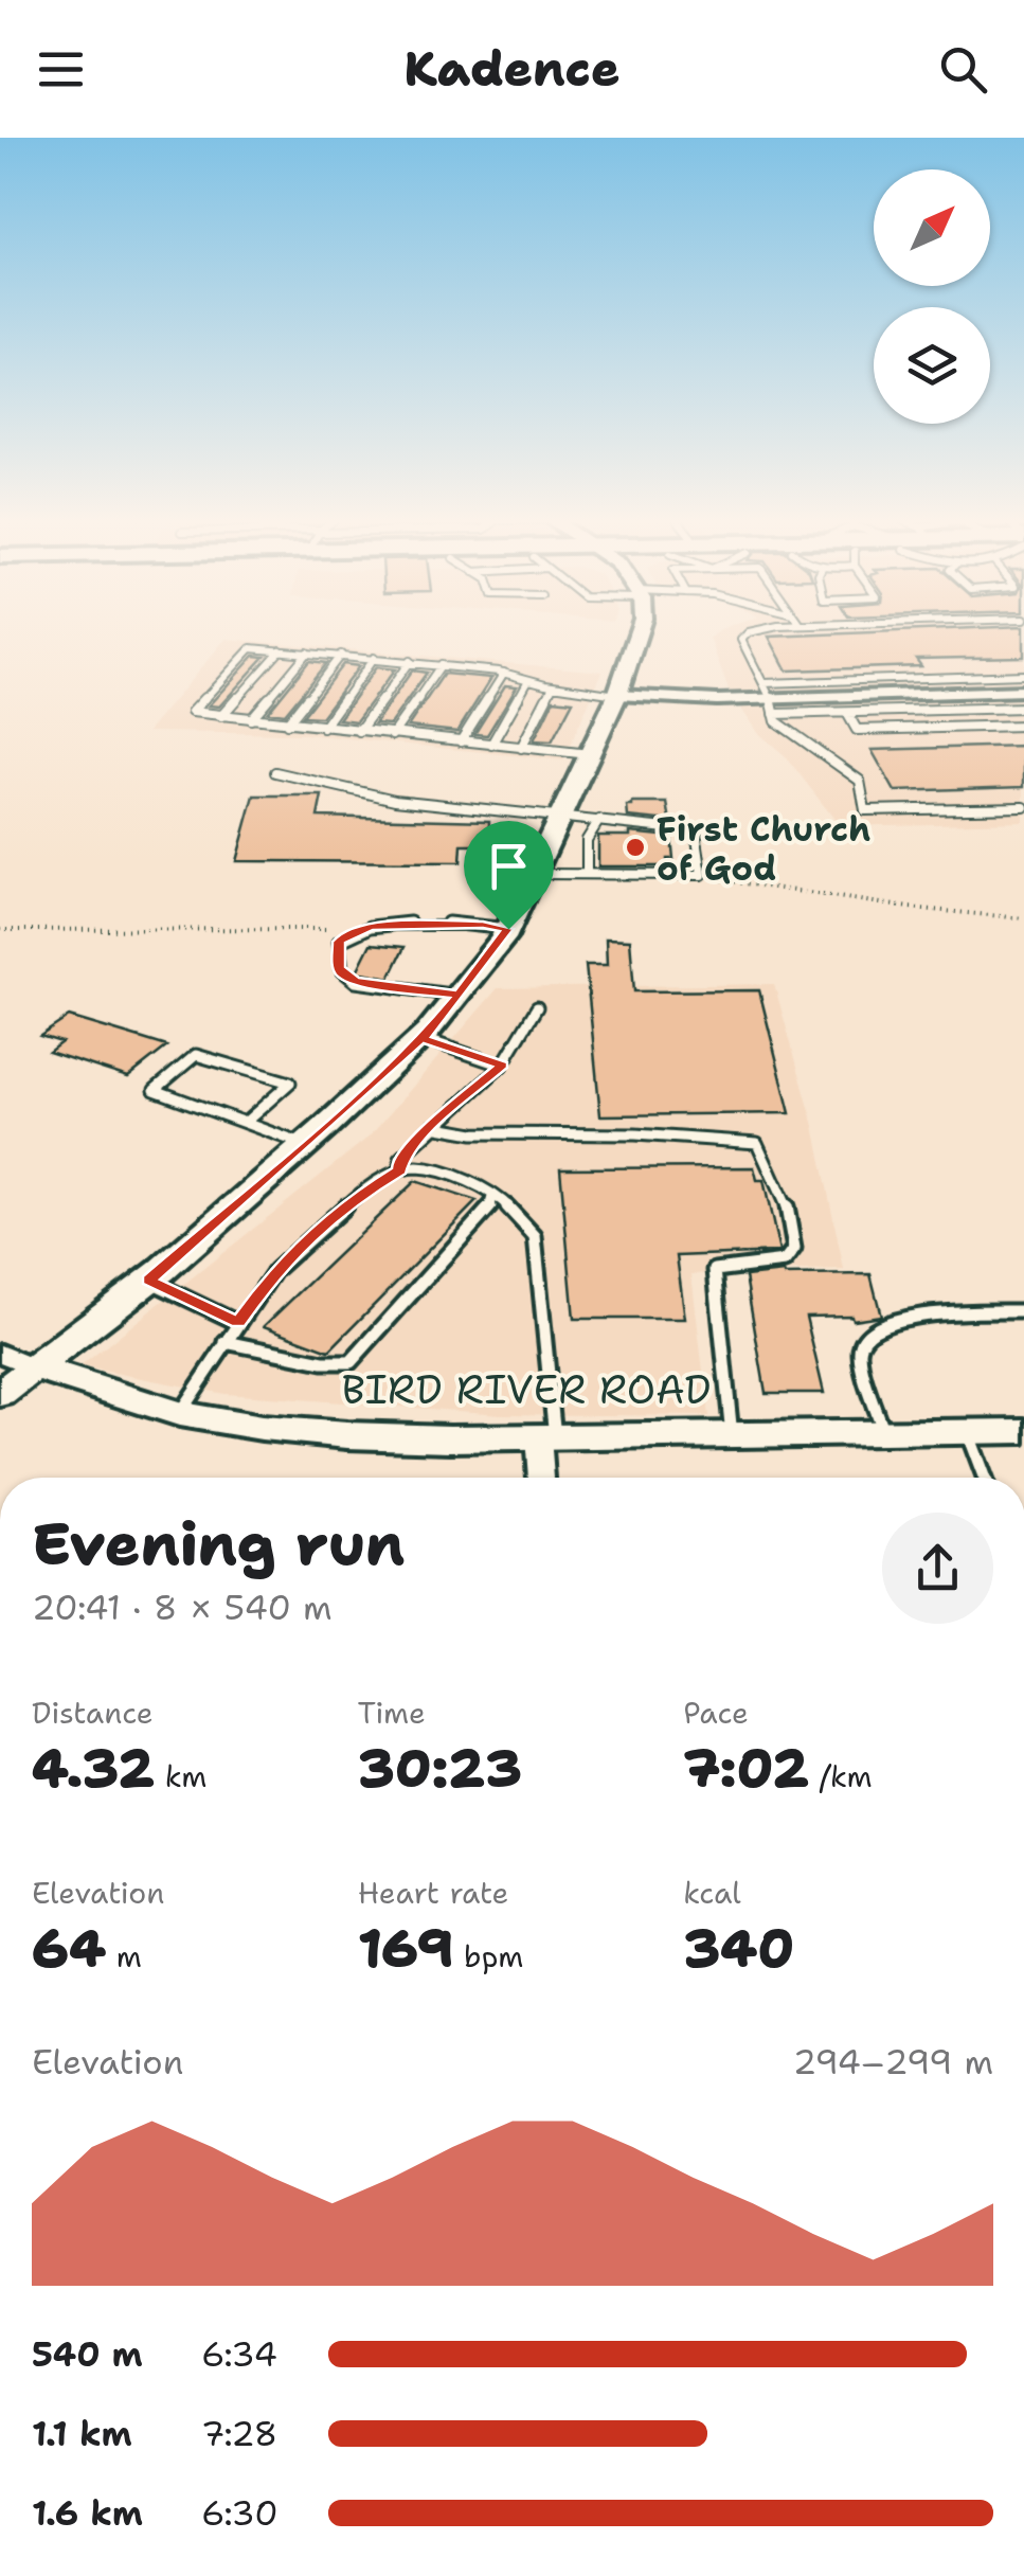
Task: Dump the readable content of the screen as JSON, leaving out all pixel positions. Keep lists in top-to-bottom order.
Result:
{
  "streets": {
    "street": ["BIRD RIVER ROAD"]
  },
  "places": ["First Church of God"],
  "north": "top right",
  "page": {
    "header": "Kadence",
    "heading": ["Evening run", "20:41 · 8 × 540 m"],
    "stats": [
      ["Distance", "4.32 km"],
      ["Time", "30:23"],
      ["Pace", "7:02 /km"],
      ["Elevation", "64 m"],
      ["Heart rate", "169 bpm"],
      ["kcal", "340"]
    ],
    "chart": ["Elevation", "294–299 m"],
    "list": [
      {
        "name": "540 m",
        "note": "6:34"
      },
      {
        "name": "1.1 km",
        "note": "7:28"
      },
      {
        "name": "1.6 km",
        "note": "6:30"
      }
    ]
  }
}
